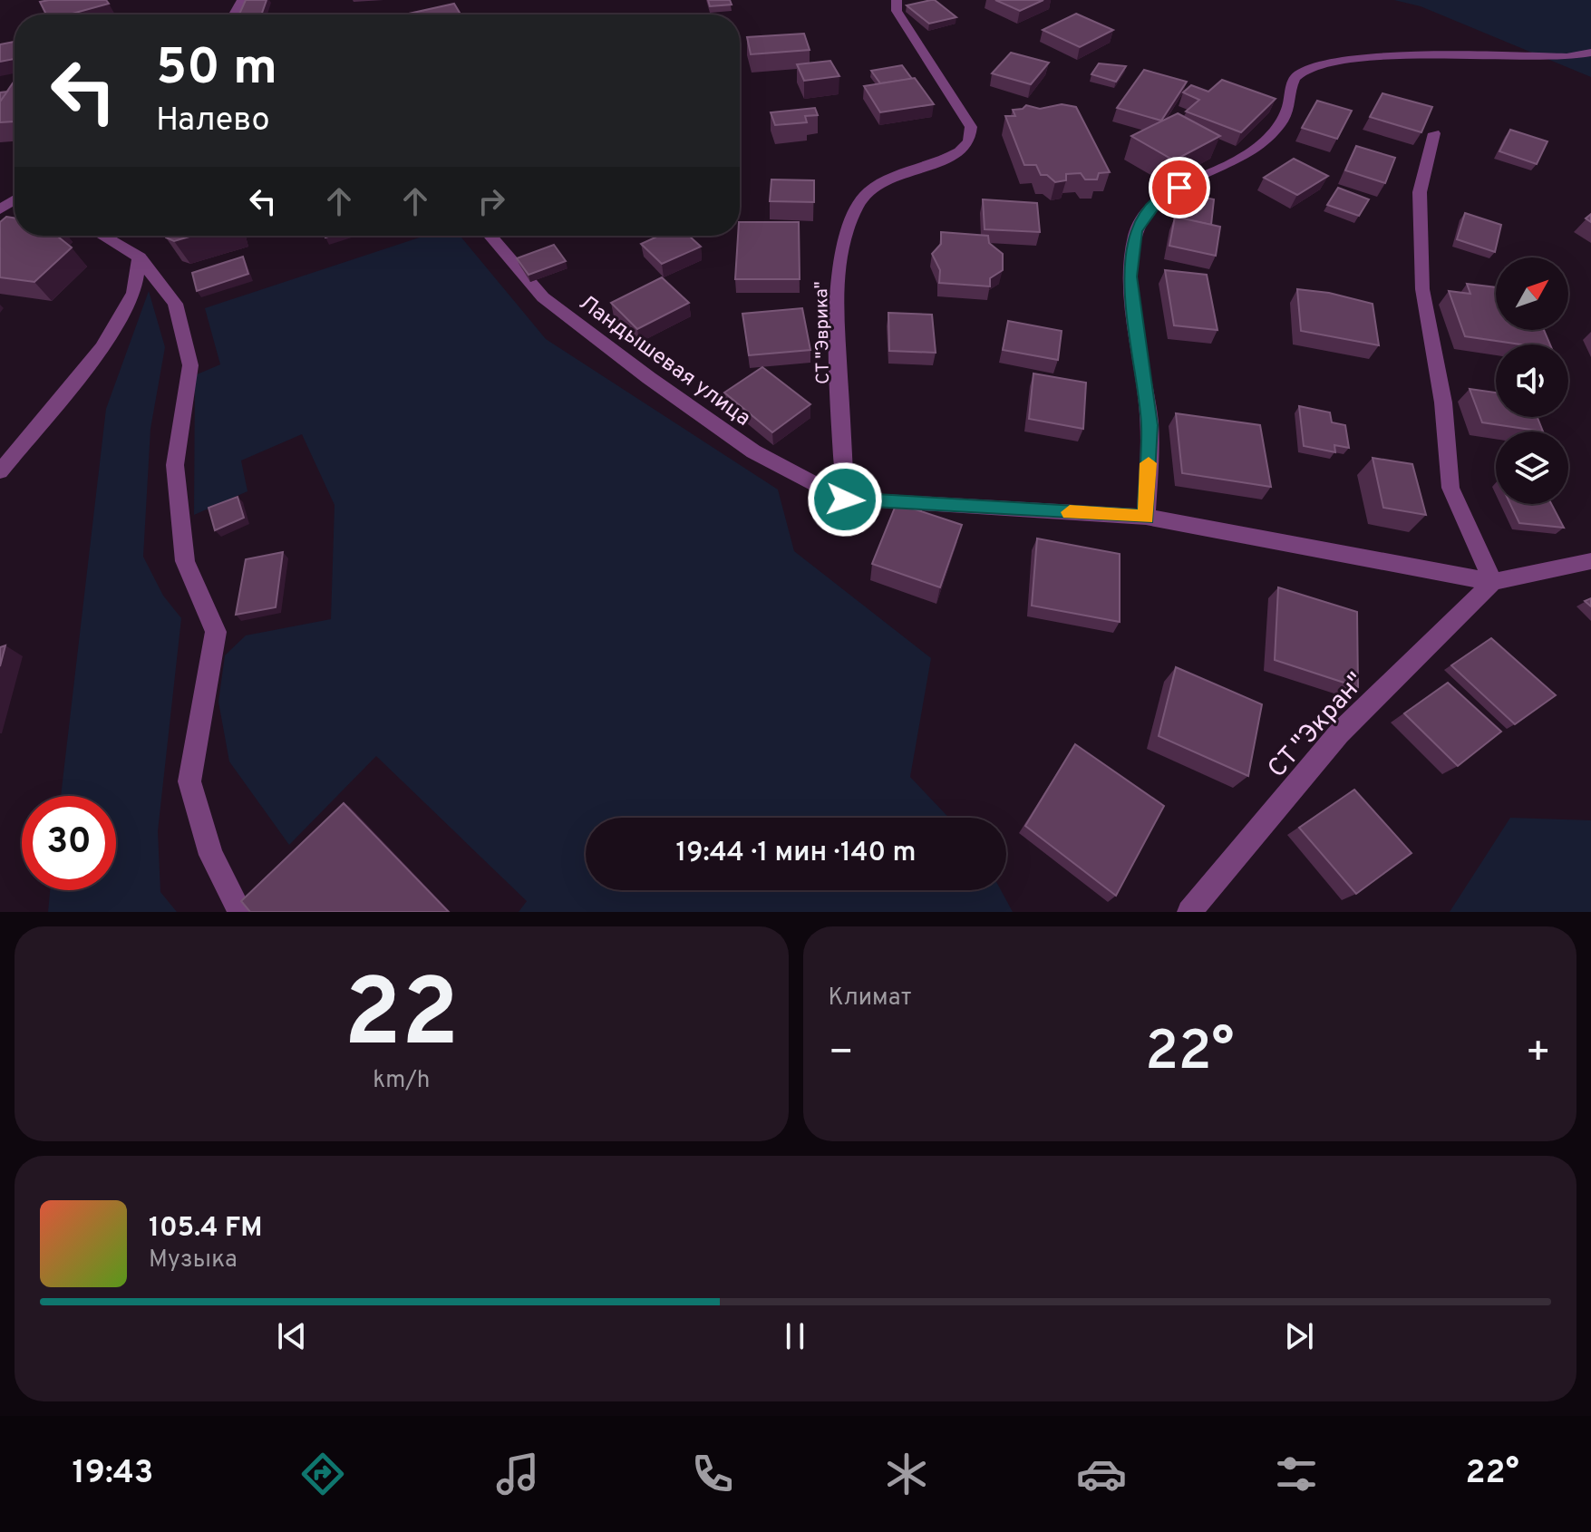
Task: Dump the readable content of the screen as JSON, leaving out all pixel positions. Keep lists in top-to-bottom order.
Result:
{
  "streets": {
    "street": ["СТ \"Эврика\"", "Ландышевая улица", "СТ \"Экран\""]
  },
  "crossings": [
    ["СТ \"Эврика\"", "Ландышевая улица"]
  ],
  "north": "top right",
  "page": {
    "turn": ["50 m", "Налево"],
    "limit": "30",
    "trip": "19:44 · 1 мин · 140 m",
    "tile": [
      ["22", "km/h"],
      "Климат"
    ],
    "heat": ["−", "22°", "+"],
    "song": ["105.4 FM", "Музыка"],
    "tabs": ["19:43", "22°"]
  }
}
